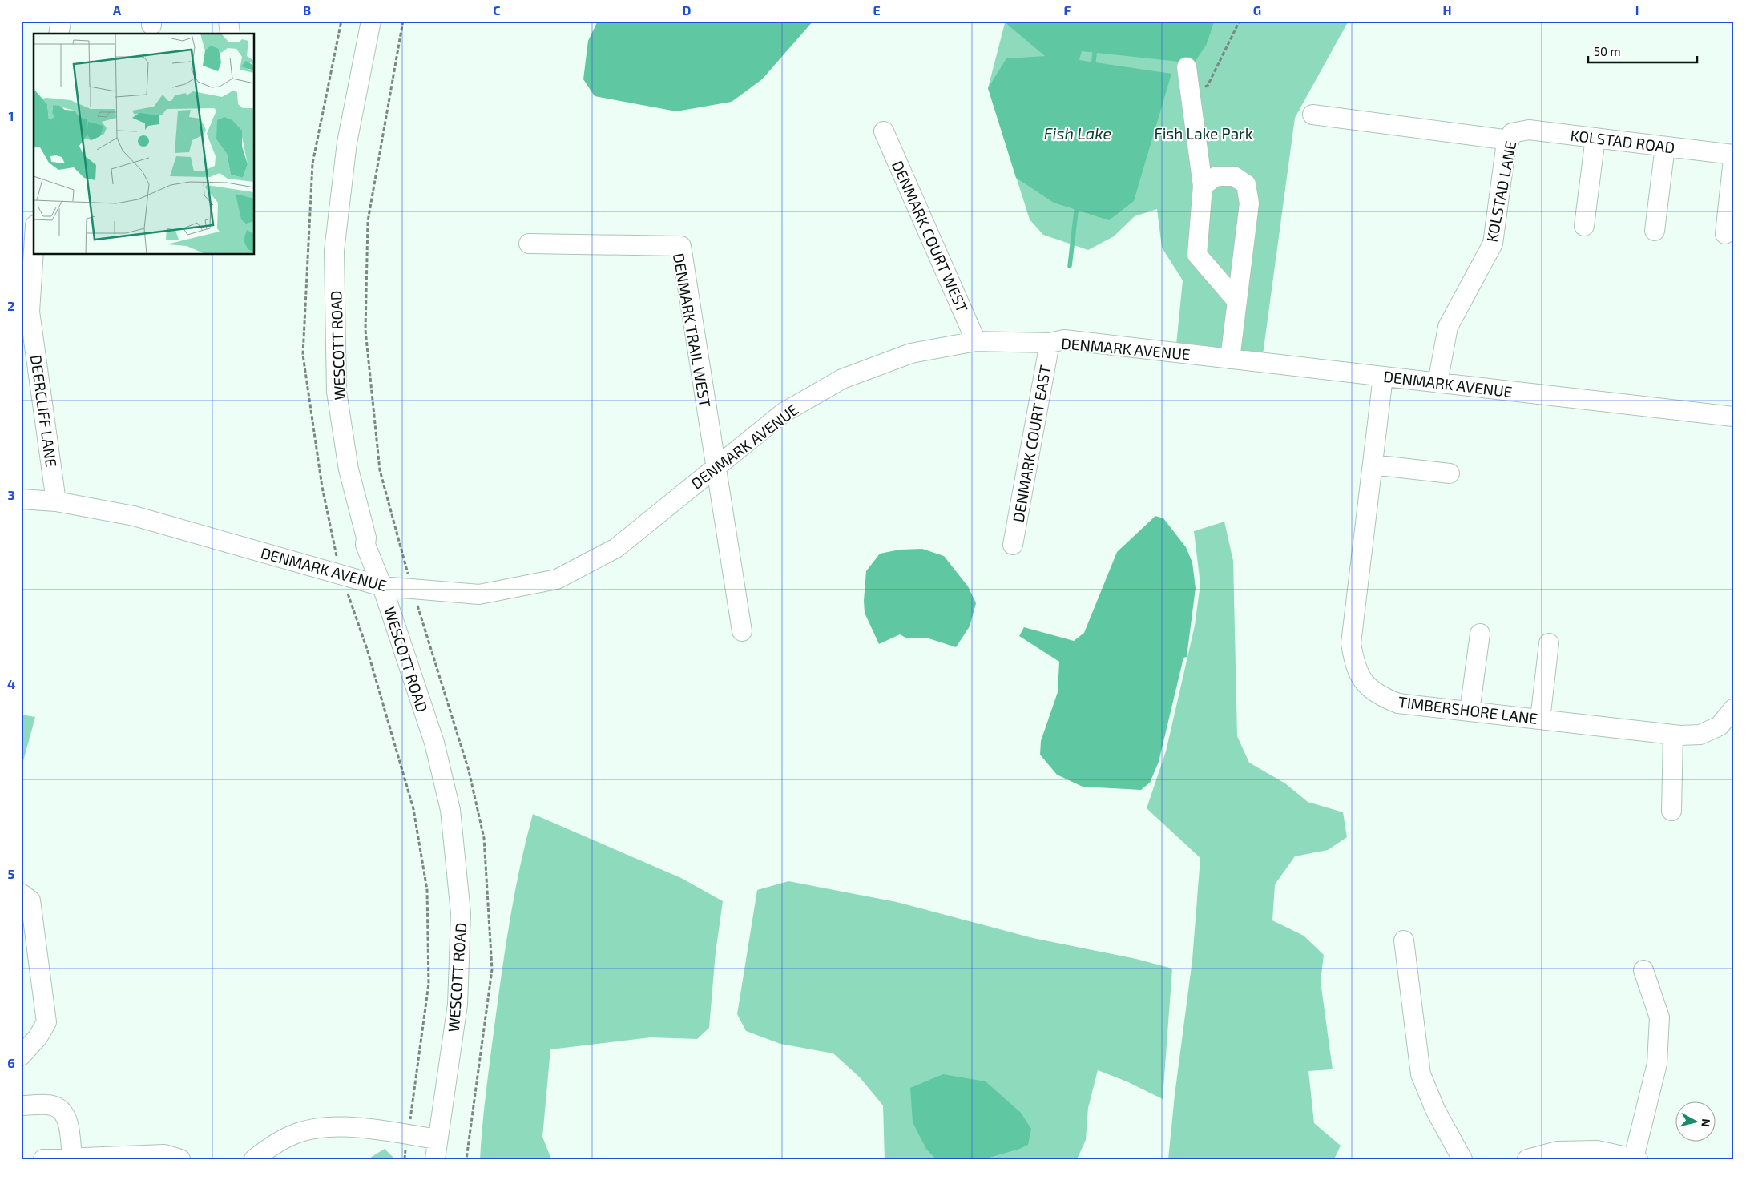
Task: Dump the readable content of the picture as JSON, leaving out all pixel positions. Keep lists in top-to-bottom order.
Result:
{
  "streets": {
    "street": [
      "KOLSTAD ROAD",
      "KOLSTAD LANE",
      "DENMARK COURT WEST",
      "DENMARK TRAIL WEST",
      "WESCOTT ROAD",
      "DENMARK AVENUE",
      "DEERCLIFF LANE",
      "DENMARK COURT EAST",
      "TIMBERSHORE LANE"
    ]
  },
  "crossings": [
    ["KOLSTAD ROAD", "KOLSTAD LANE"],
    ["KOLSTAD LANE", "DENMARK AVENUE"],
    ["DENMARK COURT WEST", "DENMARK AVENUE"],
    ["DENMARK TRAIL WEST", "DENMARK AVENUE"],
    ["WESCOTT ROAD", "DENMARK AVENUE"],
    ["DENMARK AVENUE", "DEERCLIFF LANE"],
    ["DENMARK AVENUE", "DENMARK COURT EAST"],
    ["DENMARK AVENUE", "TIMBERSHORE LANE"]
  ],
  "water": ["Fish Lake"],
  "parks": ["Fish Lake Park"],
  "scale_bar": "50 m",
  "north": "right",
  "grid": {
    "columns": [
      "A",
      "B",
      "C",
      "D",
      "E",
      "F",
      "G",
      "H",
      "I"
    ],
    "rows": [
      "1",
      "2",
      "3",
      "4",
      "5",
      "6"
    ]
  }
}
